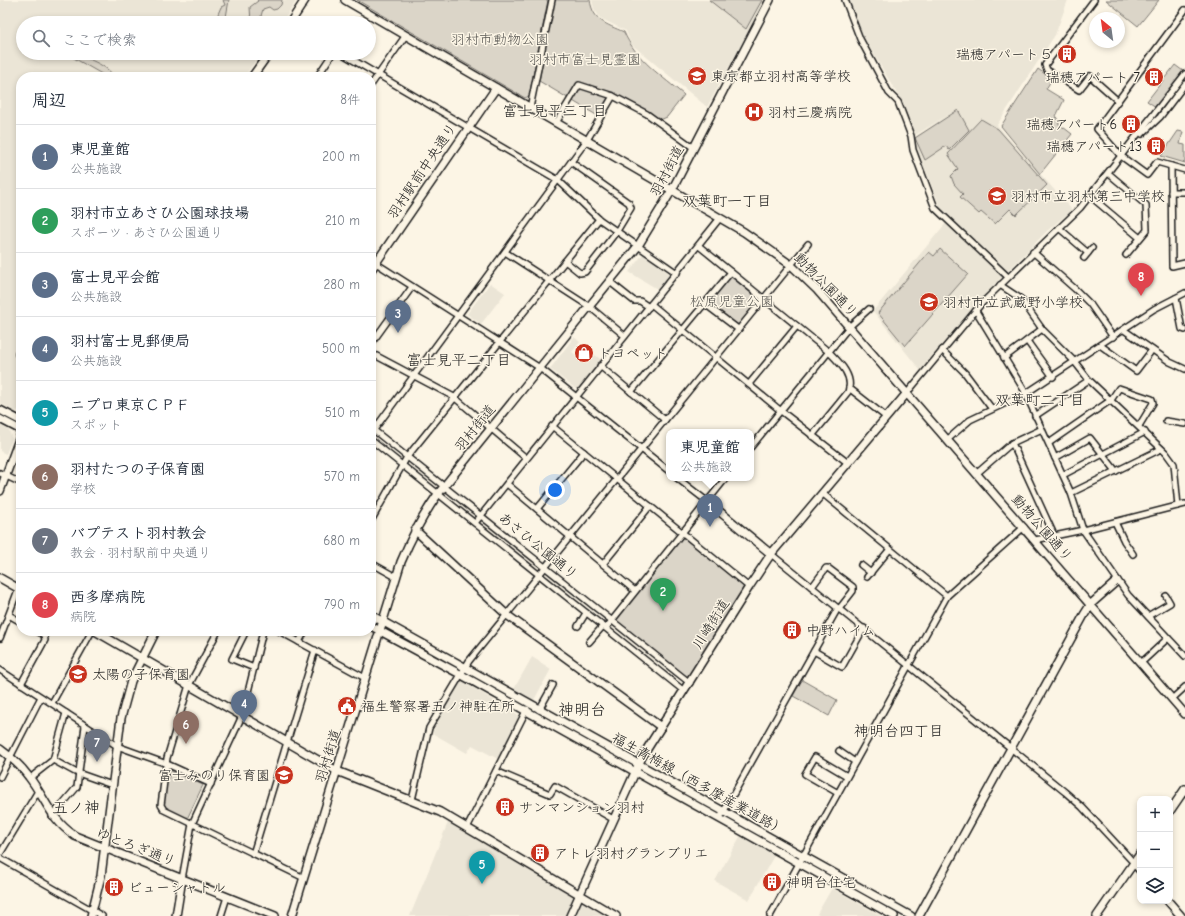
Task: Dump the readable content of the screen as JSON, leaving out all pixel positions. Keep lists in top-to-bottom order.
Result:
{
  "streets": {
    "street": [
      "羽村駅前中央通り",
      "羽村街道",
      "動物公園通り",
      "あさひ公園通り",
      "川崎街道",
      "福生青梅線（西多摩産業道路）",
      "ゆとろぎ通り"
    ]
  },
  "crossings": [
    ["羽村駅前中央通り", "動物公園通り"],
    ["羽村街道", "動物公園通り"],
    ["羽村街道", "あさひ公園通り"],
    ["羽村街道", "福生青梅線（西多摩産業道路）"],
    ["動物公園通り", "川崎街道"],
    ["あさひ公園通り", "川崎街道"],
    ["川崎街道", "福生青梅線（西多摩産業道路）"]
  ],
  "districts": [
    "富士見平三丁目",
    "双葉町一丁目",
    "富士見平二丁目",
    "双葉町二丁目",
    "神明台",
    "神明台四丁目",
    "五ノ神"
  ],
  "parks": ["羽村市動物公園", "羽村市富士見霊園", "松原児童公園"],
  "places": {
    "building": [
      "瑞穂アパート５",
      "瑞穂アパート 7",
      "瑞穂アパート6",
      "瑞穂アパート13",
      "中野ハイム",
      "サンマンション羽村",
      "アトレ羽村グランブリエ",
      "神明台住宅",
      "ビューシャトル"
    ],
    "school or university": [
      "東京都立羽村高等学校",
      "羽村市立羽村第三中学校",
      "羽村市立武蔵野小学校",
      "太陽の子保育園",
      "富士みのり保育園"
    ],
    "hospital": ["羽村三慶病院"],
    "shop": ["トヨペット"],
    "public building": ["福生警察署五ノ神駐在所"]
  },
  "north": "top left",
  "page": {
    "search": "ここで検索",
    "heading": ["周辺", "8件"],
    "list": [
      {
        "mark": "1",
        "name": "東児童館",
        "note": "公共施設",
        "value": "200 m"
      },
      {
        "mark": "2",
        "name": "羽村市立あさひ公園球技場",
        "note": "スポーツ · あさひ公園通り",
        "value": "210 m"
      },
      {
        "mark": "3",
        "name": "富士見平会館",
        "note": "公共施設",
        "value": "280 m"
      },
      {
        "mark": "4",
        "name": "羽村富士見郵便局",
        "note": "公共施設",
        "value": "500 m"
      },
      {
        "mark": "5",
        "name": "ニプロ東京ＣＰＦ",
        "note": "スポット",
        "value": "510 m"
      },
      {
        "mark": "6",
        "name": "羽村たつの子保育園",
        "note": "学校",
        "value": "570 m"
      },
      {
        "mark": "7",
        "name": "バプテスト羽村教会",
        "note": "教会 · 羽村駅前中央通り",
        "value": "680 m"
      },
      {
        "mark": "8",
        "name": "西多摩病院",
        "note": "病院",
        "value": "790 m"
      }
    ],
    "pins": [
      "8",
      "3",
      "1",
      "2",
      "4",
      "6",
      "7",
      "5"
    ],
    "popup": ["東児童館", "公共施設"],
    "map_buttons": ["+", "−"]
  }
}
